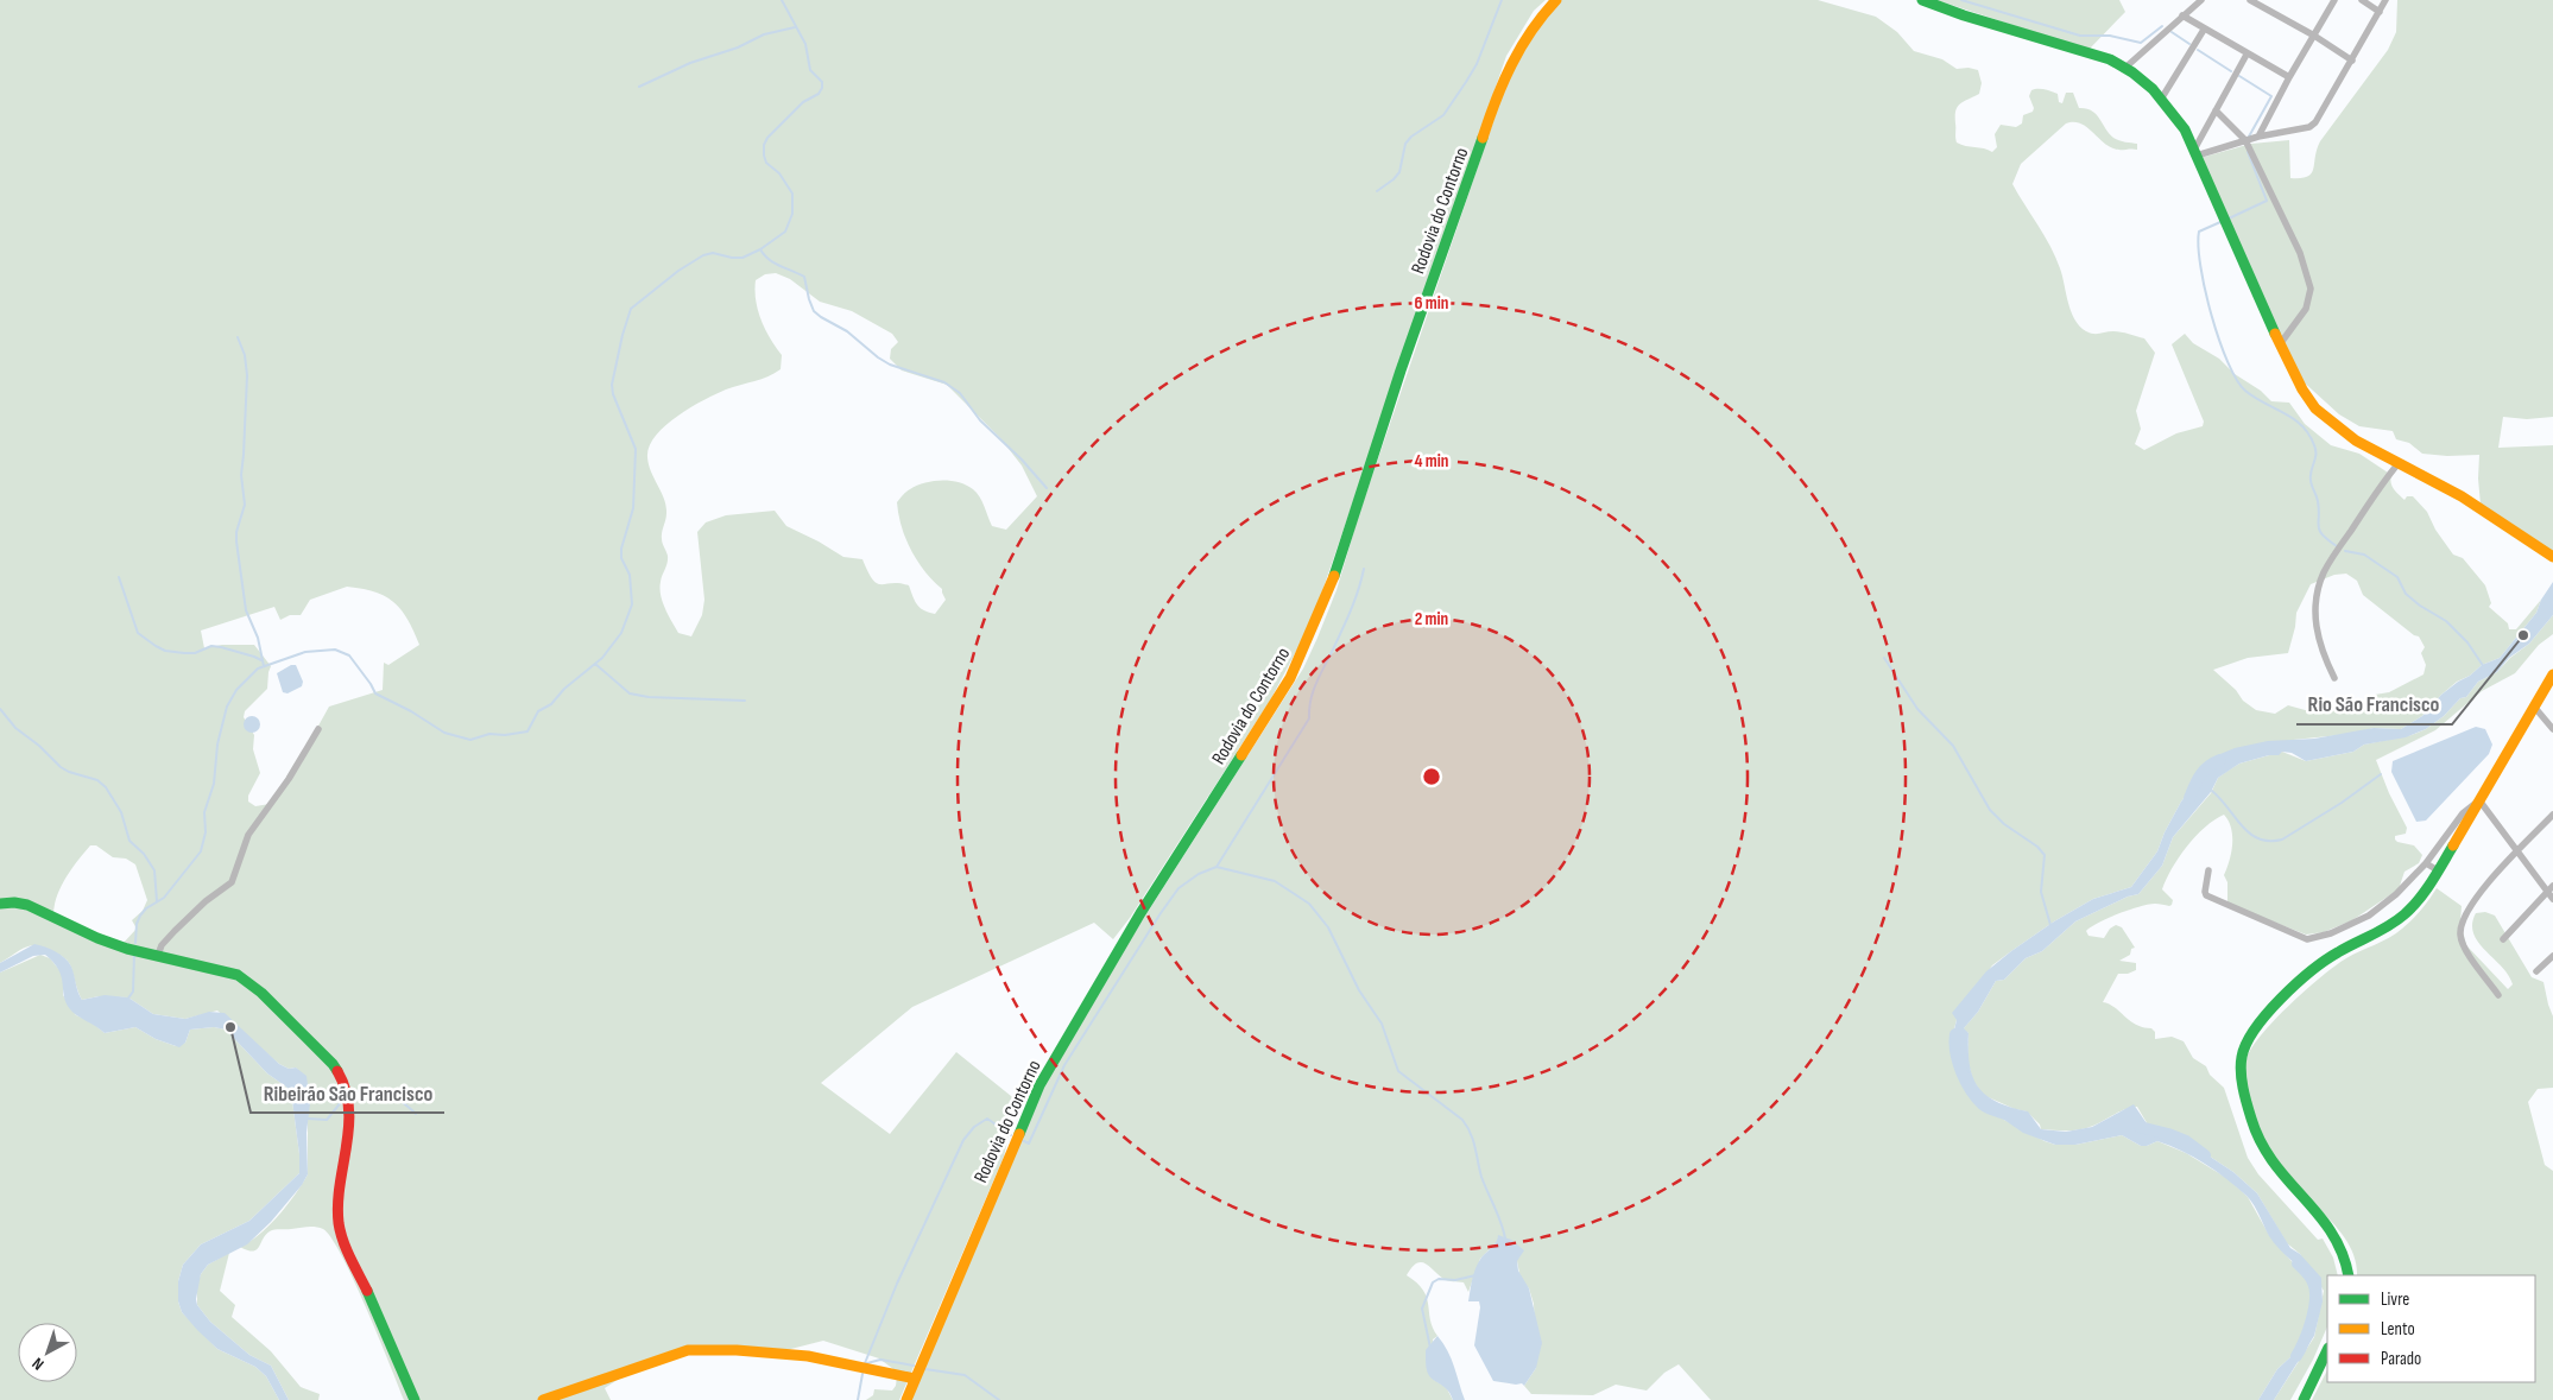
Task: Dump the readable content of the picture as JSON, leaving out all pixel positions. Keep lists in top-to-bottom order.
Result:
{
  "streets": {
    "main road": ["Rodovia do Contorno"]
  },
  "places": ["Rio São Francisco", "Ribeirão São Francisco"],
  "legend": ["Livre", "Lento", "Parado"],
  "north": "bottom left",
  "rings": ["6 min", "4 min", "2 min"]
}
